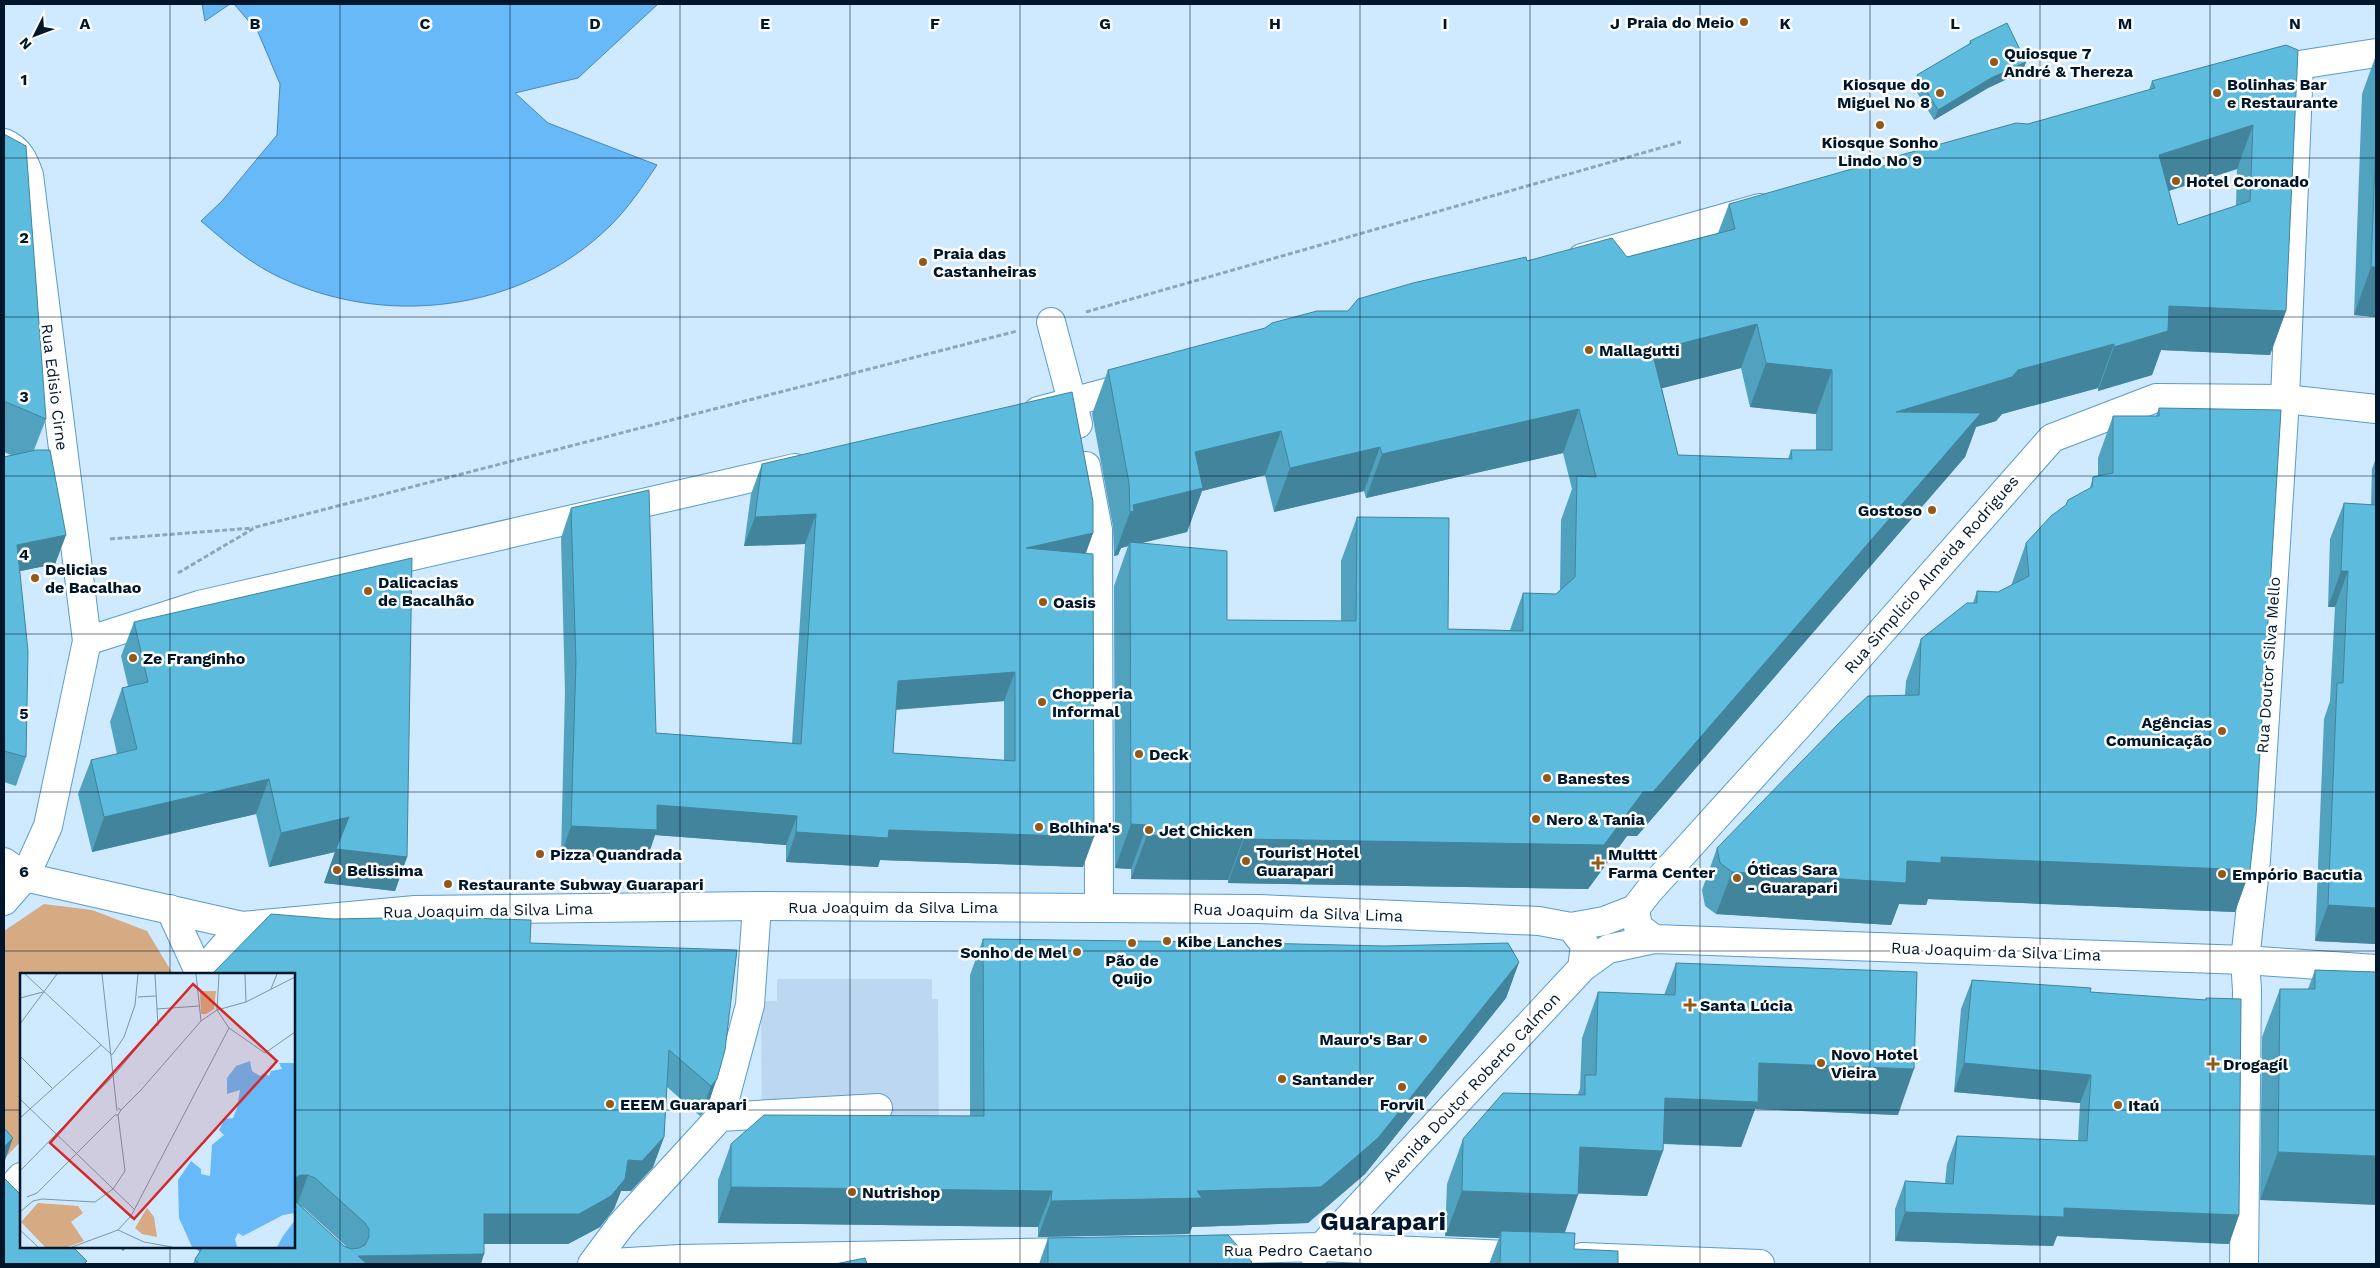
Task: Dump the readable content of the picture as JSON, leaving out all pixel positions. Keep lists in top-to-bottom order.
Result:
{
  "streets": {
    "street": [
      "Rua Edisio Cirne",
      "Rua Simplício Almeida Rodrigues",
      "Rua Doutor Silva Mello",
      "Rua Joaquim da Silva Lima",
      "Avenida Doutor Roberto Calmon",
      "Rua Pedro Caetano"
    ]
  },
  "crossings": [
    ["Rua Edisio Cirne", "Rua Joaquim da Silva Lima"],
    ["Rua Simplício Almeida Rodrigues", "Rua Doutor Silva Mello"],
    ["Rua Doutor Silva Mello", "Rua Joaquim da Silva Lima"],
    ["Rua Joaquim da Silva Lima", "Avenida Doutor Roberto Calmon"],
    ["Avenida Doutor Roberto Calmon", "Rua Pedro Caetano"]
  ],
  "districts": ["Guarapari"],
  "places": {
    "other": [
      "Praia do Meio",
      "Quiosque 7 André & Thereza",
      "Kiosque do Miguel No 8",
      "Bolinhas Bar e Restaurante",
      "Kiosque Sonho Lindo No 9",
      "Hotel Coronado",
      "Praia das Castanheiras",
      "Mallagutti",
      "Gostoso",
      "Delicias de Bacalhao",
      "Dalicacias de Bacalhão",
      "Oasis",
      "Ze Franginho",
      "Chopperia Informal",
      "Agências Comunicação",
      "Deck",
      "Banestes",
      "Nero & Tania",
      "Bolhina's",
      "Jet Chicken",
      "Pizza Quandrada",
      "Tourist Hotel Guarapari",
      "Belissima",
      "Empório Bacutia",
      "Óticas Sara - Guarapari",
      "Restaurante Subway Guarapari",
      "Kibe Lanches",
      "Pão de Quijo",
      "Sonho de Mel",
      "Mauro's Bar",
      "Novo Hotel Vieira",
      "Santander",
      "Forvil",
      "EEEM Guarapari",
      "Itaú",
      "Nutrishop"
    ],
    "health": ["Multtt Farma Center", "Santa Lúcia", "Drogagíl"]
  },
  "north": "bottom left",
  "grid": {
    "columns": [
      "A",
      "B",
      "C",
      "D",
      "E",
      "F",
      "G",
      "H",
      "I",
      "J",
      "K",
      "L",
      "M",
      "N"
    ],
    "rows": [
      "1",
      "2",
      "3",
      "4",
      "5",
      "6"
    ]
  }
}
